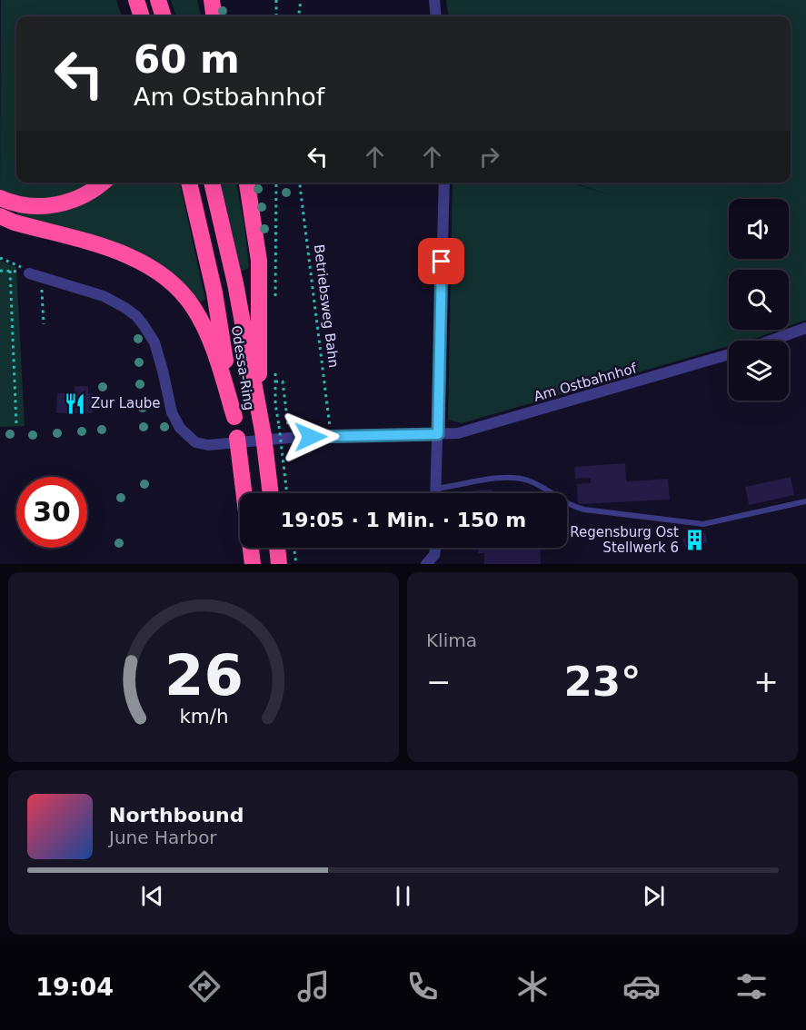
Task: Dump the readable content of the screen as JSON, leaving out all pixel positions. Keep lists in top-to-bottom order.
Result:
{
  "streets": {
    "highway": ["Odessa-Ring"],
    "street": ["Am Ostbahnhof"],
    "path": ["Betriebsweg Bahn"]
  },
  "crossings": [
    ["Betriebsweg Bahn", "Am Ostbahnhof"]
  ],
  "places": {
    "restaurant": ["Zur Laube"],
    "building": ["Regensburg Ost Stellwerk 6"]
  },
  "page": {
    "turn": ["60 m", "Am Ostbahnhof"],
    "limit": "30",
    "trip": "19:05 · 1 Min. · 150 m",
    "tile": "Klima",
    "heat": ["−", "23°", "+"],
    "song": ["Northbound", "June Harbor"],
    "tabs": "19:04",
    "gauge": ["26", "km/h"]
  }
}
